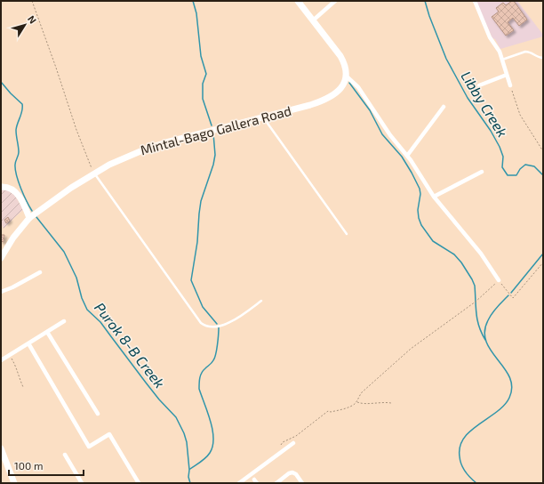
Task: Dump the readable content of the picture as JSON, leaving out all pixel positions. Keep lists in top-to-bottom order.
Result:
{
  "streets": {
    "main road": ["Mintal-Bago Gallera Road"]
  },
  "water": ["Libby Creek", "Purok 8-B Creek"],
  "scale_bar": "100 m",
  "north": "top right"
}
